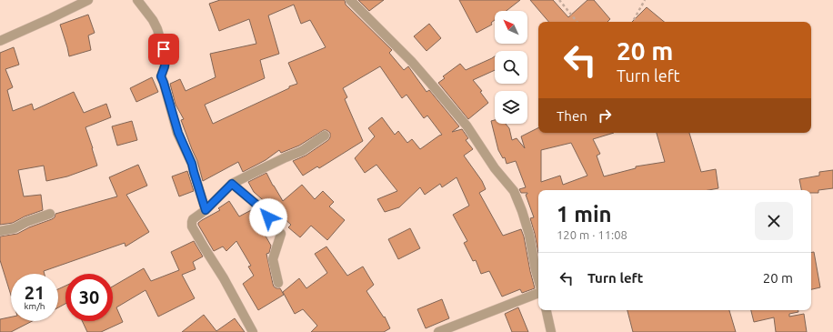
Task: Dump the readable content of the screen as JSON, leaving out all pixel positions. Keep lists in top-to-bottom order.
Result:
{
  "north": "top left",
  "page": {
    "turn": ["20 m", "Turn left"],
    "then": "Then",
    "heading": ["1 min", "120 m · 11:08"],
    "list": [
      {
        "name": "Turn left",
        "value": "20 m"
      }
    ],
    "speed": "21 km/h",
    "limit": "30"
  }
}
